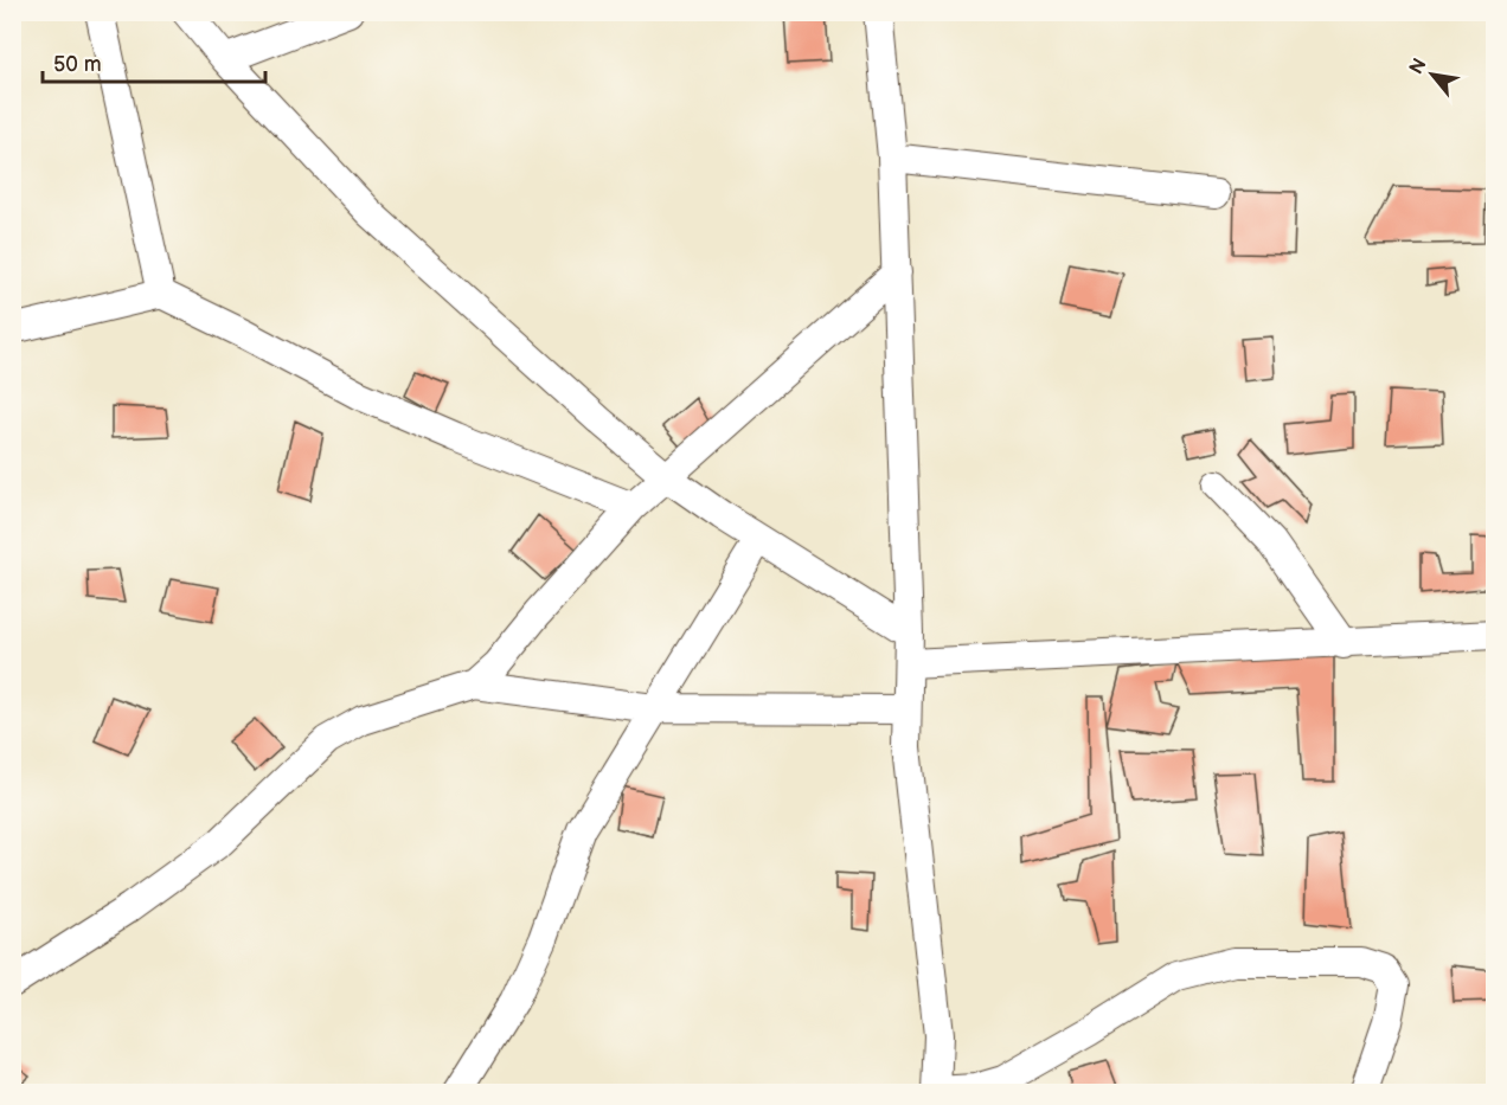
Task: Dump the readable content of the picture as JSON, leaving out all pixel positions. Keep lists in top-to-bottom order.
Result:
{
  "scale_bar": "50 m",
  "north": "top left"
}
